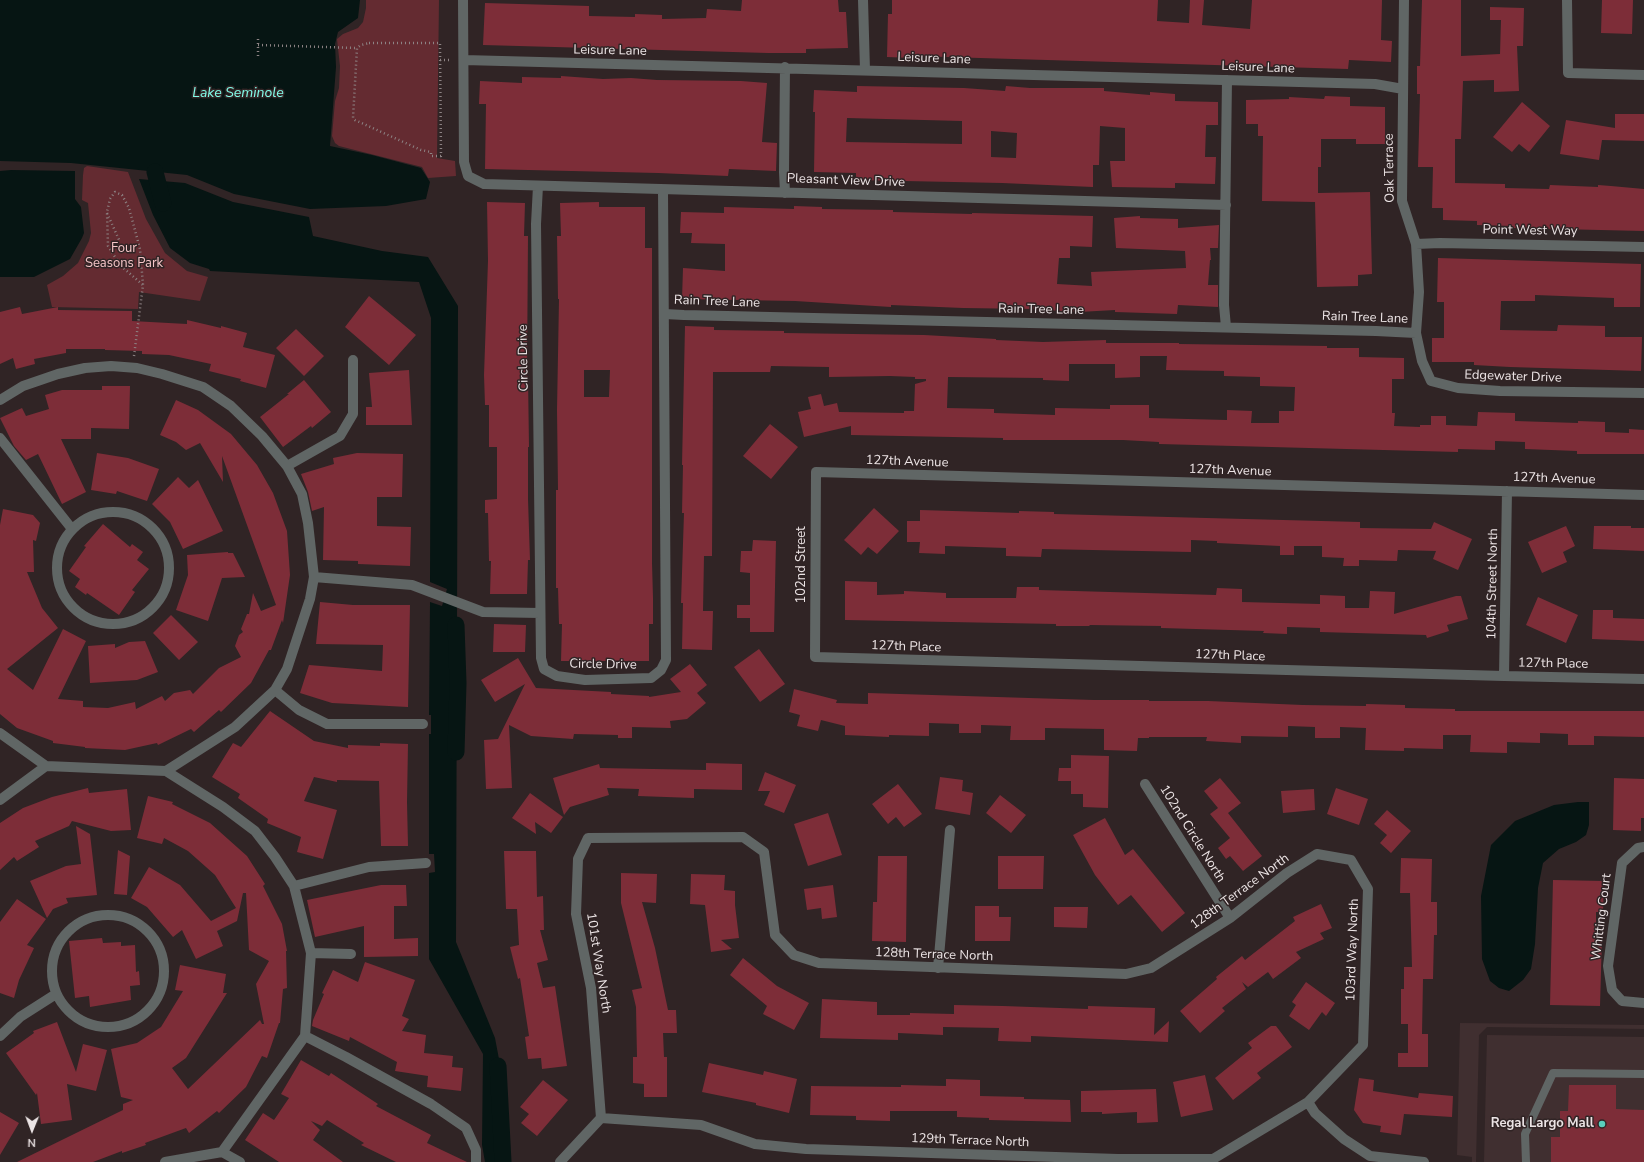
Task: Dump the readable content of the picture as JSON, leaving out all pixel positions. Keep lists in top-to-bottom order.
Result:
{
  "streets": {
    "street": [
      "Leisure Lane",
      "Oak Terrace",
      "Pleasant View Drive",
      "Point West Way",
      "Rain Tree Lane",
      "Circle Drive",
      "Edgewater Drive",
      "127th Avenue",
      "102nd Street",
      "104th Street North",
      "127th Place",
      "102nd Circle North",
      "128th Terrace North",
      "Whitting Court",
      "103rd Way North",
      "101st Way North",
      "129th Terrace North"
    ]
  },
  "crossings": [
    ["Leisure Lane", "Oak Terrace"],
    ["Leisure Lane", "Pleasant View Drive"],
    ["Oak Terrace", "Point West Way"],
    ["Oak Terrace", "Rain Tree Lane"],
    ["Oak Terrace", "Edgewater Drive"],
    ["Pleasant View Drive", "Circle Drive"],
    ["Rain Tree Lane", "Circle Drive"],
    ["Rain Tree Lane", "Edgewater Drive"],
    ["127th Avenue", "102nd Street"],
    ["127th Avenue", "104th Street North"],
    ["102nd Street", "127th Place"],
    ["104th Street North", "127th Place"],
    ["102nd Circle North", "128th Terrace North"],
    ["128th Terrace North", "103rd Way North"],
    ["128th Terrace North", "101st Way North"],
    ["103rd Way North", "129th Terrace North"],
    ["101st Way North", "129th Terrace North"]
  ],
  "water": ["Lake Seminole"],
  "parks": ["Four Seasons Park"],
  "places": ["Regal Largo Mall"],
  "north": "bottom"
}
